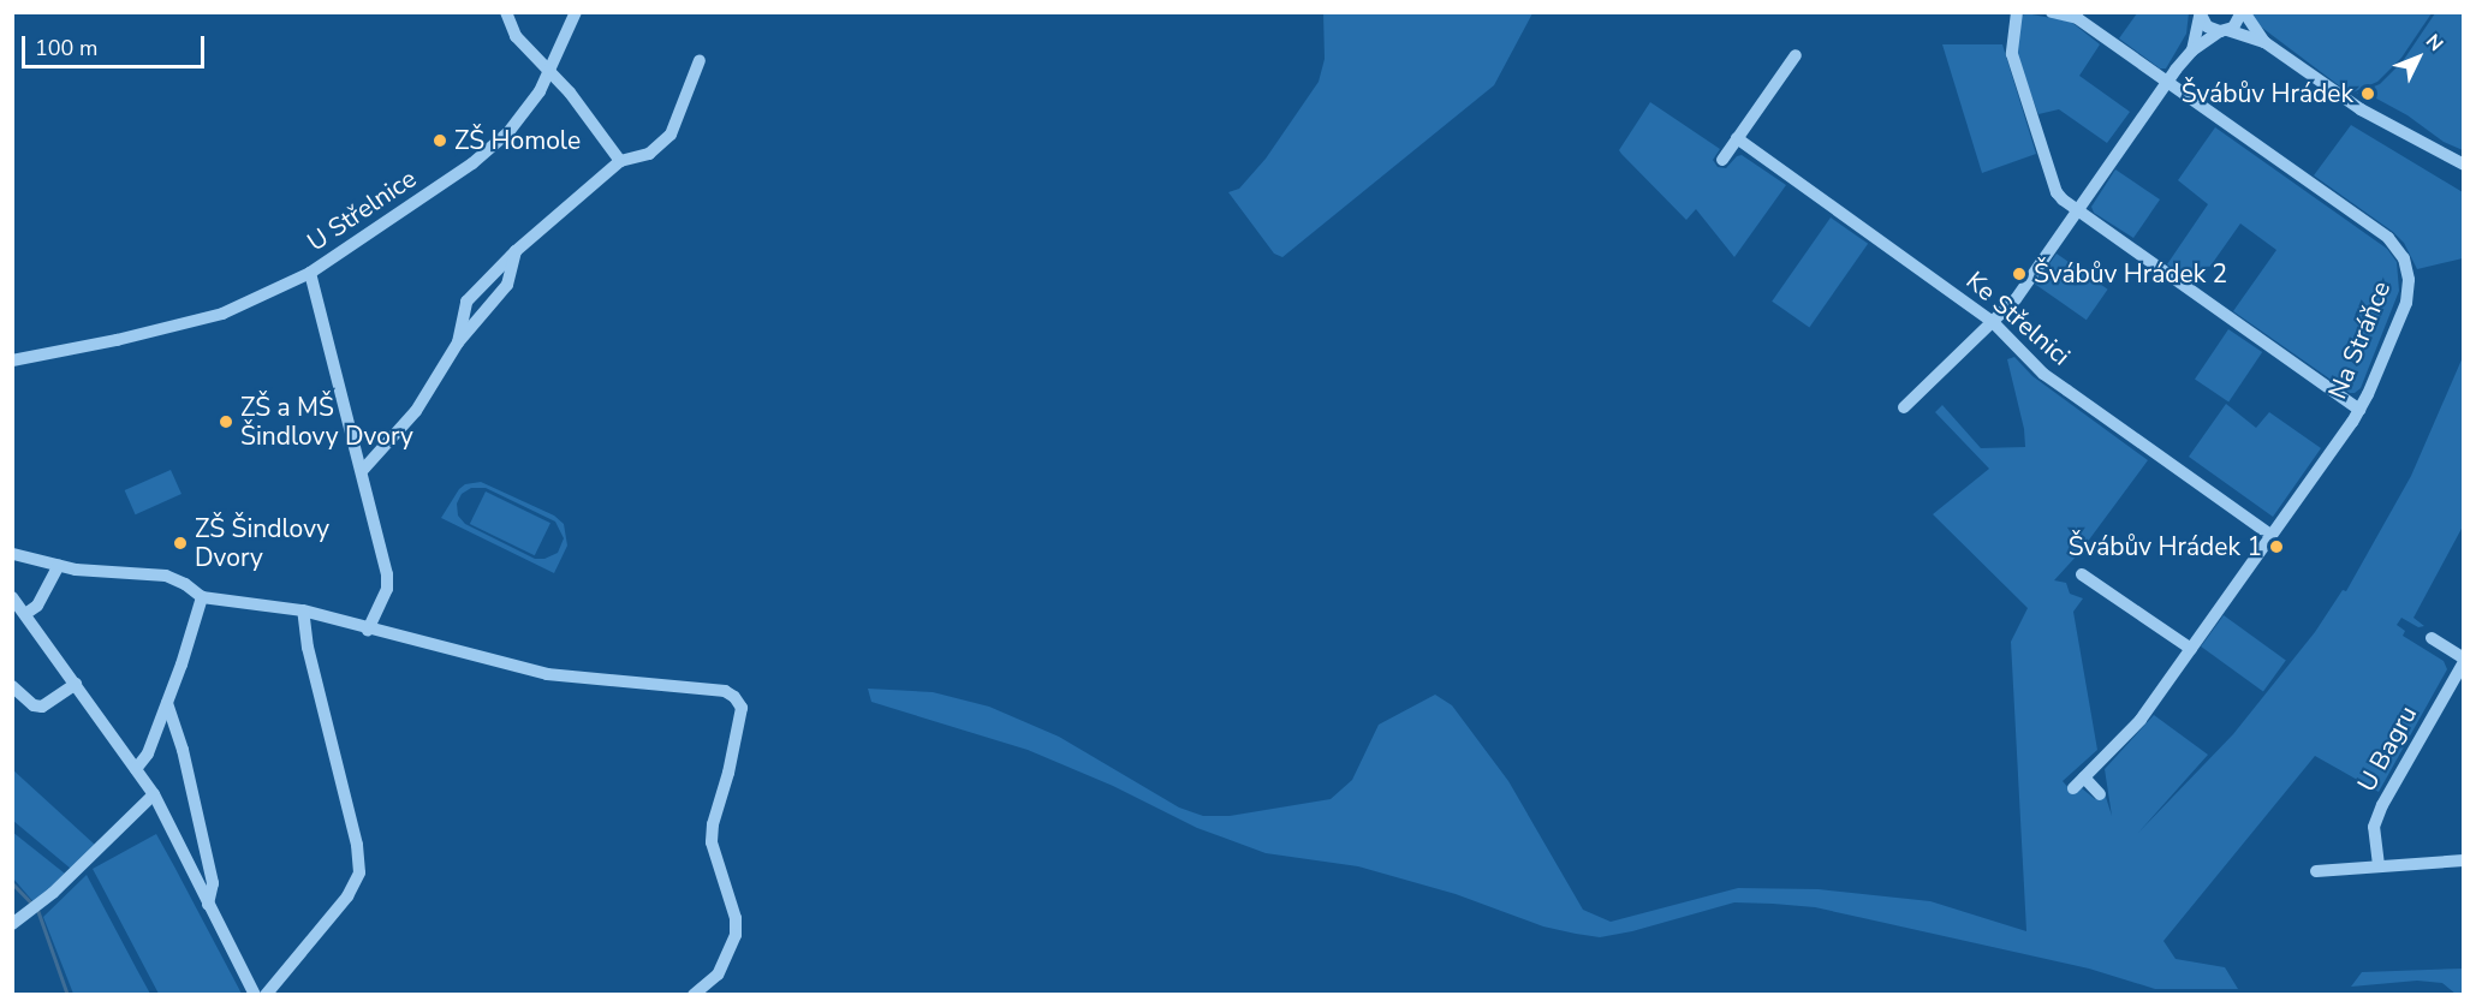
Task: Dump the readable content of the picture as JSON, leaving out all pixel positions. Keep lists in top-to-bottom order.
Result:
{
  "streets": {
    "street": [
      "U Střelnice",
      "Ke Střelnici",
      "Na Stráňce",
      "U Bagru"
    ]
  },
  "crossings": [
    ["Ke Střelnici", "Na Stráňce"]
  ],
  "places": [
    "Švábův Hrádek",
    "ZŠ Homole",
    "Švábův Hrádek 2",
    "ZŠ a MŠ Šindlovy Dvory",
    "ZŠ Šindlovy Dvory",
    "Švábův Hrádek 1"
  ],
  "scale_bar": "100 m",
  "north": "top right"
}
